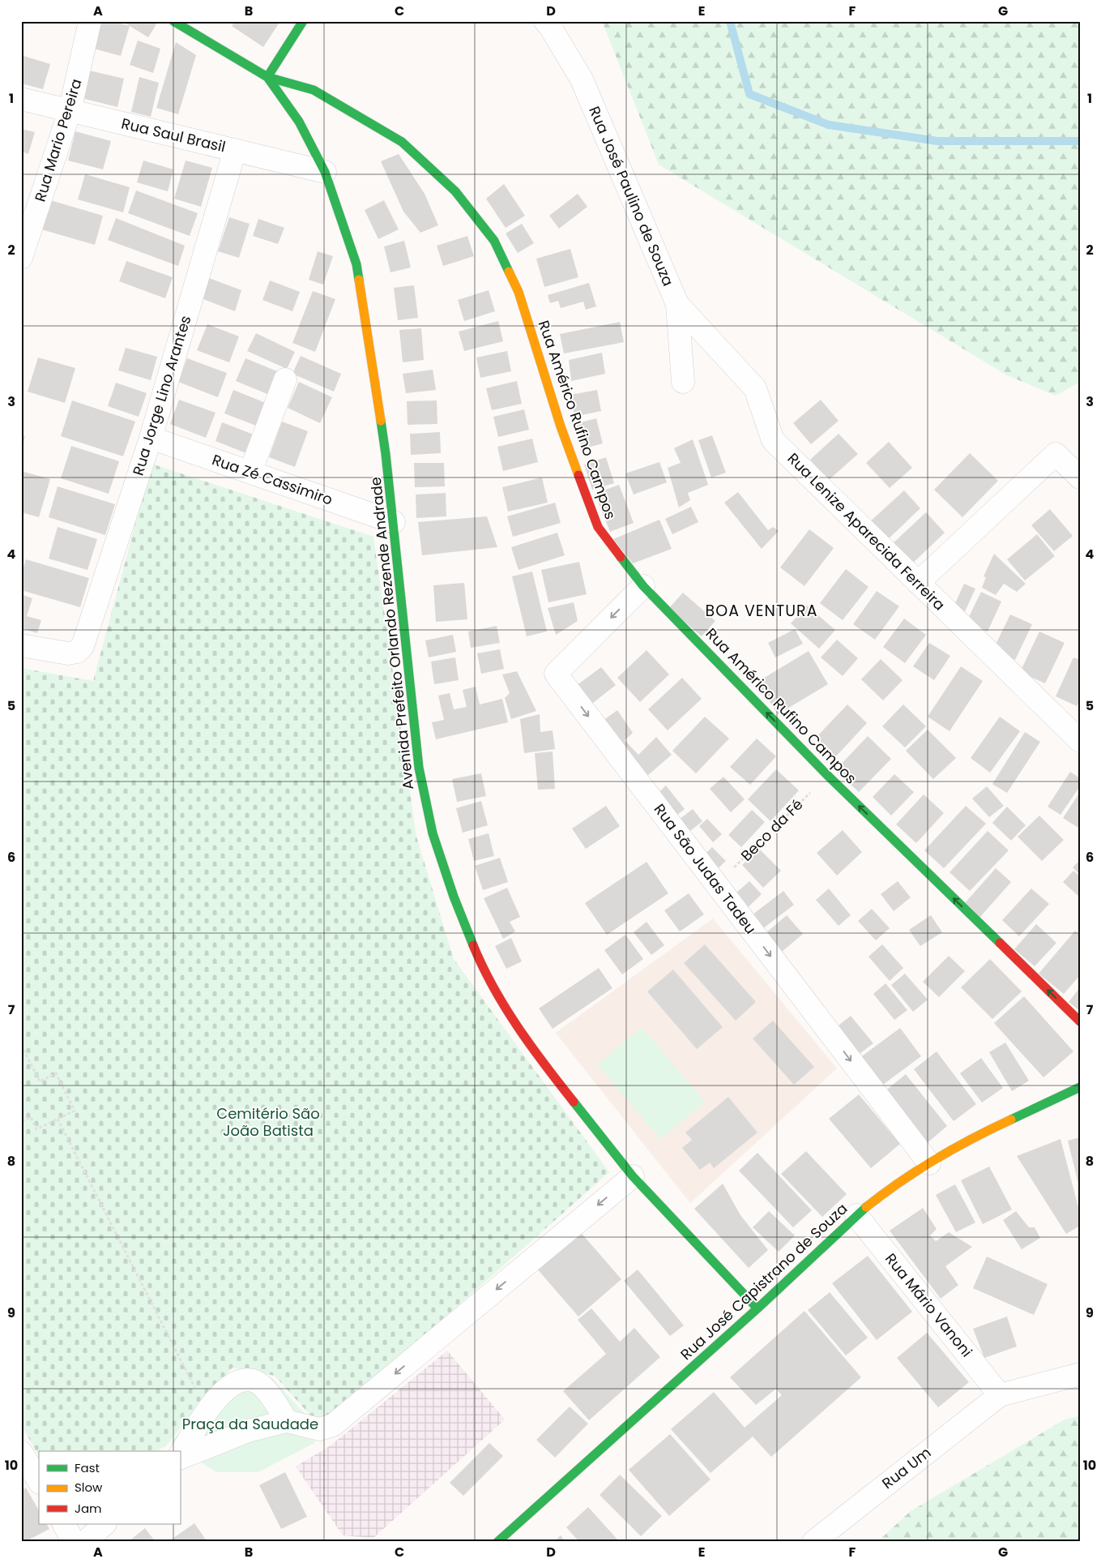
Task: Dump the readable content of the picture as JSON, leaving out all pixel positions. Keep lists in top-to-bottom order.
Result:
{
  "streets": {
    "main road": ["Rua Américo Rufino Campos", "Avenida Prefeito Orlando Rezende Andrade", "Rua José Capistrano de Souza"],
    "street": [
      "Rua Saul Brasil",
      "Rua Mario Pereira",
      "Rua José Paulino de Souza",
      "Rua Jorge Lino Arantes",
      "Rua Zé Cassimiro",
      "Rua Lenize Aparecida Ferreira",
      "Rua São Judas Tadeu",
      "Rua Mário Vanoni",
      "Rua Um"
    ],
    "path": ["Beco da Fé"]
  },
  "crossings": [
    ["Rua Saul Brasil", "Rua Mario Pereira"],
    ["Rua Saul Brasil", "Rua Jorge Lino Arantes"],
    ["Rua Saul Brasil", "Avenida Prefeito Orlando Rezende Andrade"],
    ["Rua José Paulino de Souza", "Rua Lenize Aparecida Ferreira"],
    ["Rua Jorge Lino Arantes", "Rua Zé Cassimiro"],
    ["Rua Américo Rufino Campos", "Avenida Prefeito Orlando Rezende Andrade"],
    ["Rua Américo Rufino Campos", "Beco da Fé"],
    ["Rua Américo Rufino Campos", "Rua São Judas Tadeu"],
    ["Rua Zé Cassimiro", "Avenida Prefeito Orlando Rezende Andrade"],
    ["Avenida Prefeito Orlando Rezende Andrade", "Rua José Capistrano de Souza"],
    ["Beco da Fé", "Rua São Judas Tadeu"],
    ["Rua São Judas Tadeu", "Rua José Capistrano de Souza"],
    ["Rua José Capistrano de Souza", "Rua Mário Vanoni"],
    ["Rua Mário Vanoni", "Rua Um"]
  ],
  "one_way": ["Rua Américo Rufino Campos", "Rua São Judas Tadeu"],
  "districts": ["BOA VENTURA"],
  "parks": ["Cemitério São João Batista", "Praça da Saudade"],
  "legend": ["Fast", "Slow", "Jam"],
  "grid": {
    "columns": [
      "A",
      "B",
      "C",
      "D",
      "E",
      "F",
      "G"
    ],
    "rows": [
      "1",
      "2",
      "3",
      "4",
      "5",
      "6",
      "7",
      "8",
      "9",
      "10"
    ]
  }
}
